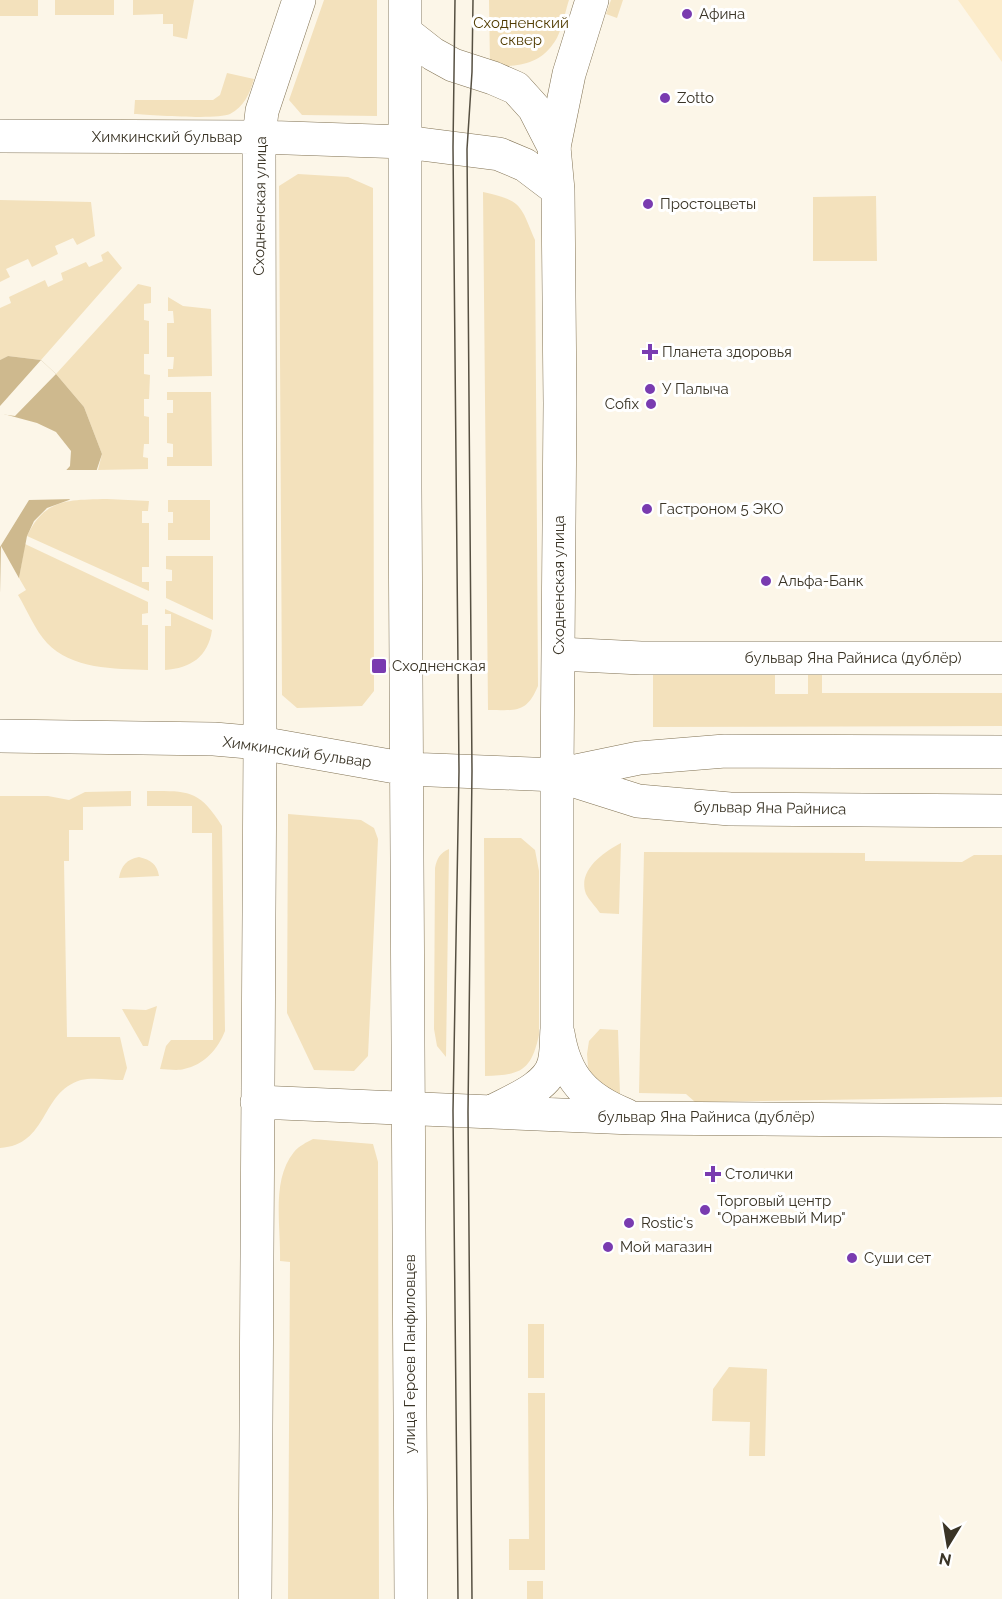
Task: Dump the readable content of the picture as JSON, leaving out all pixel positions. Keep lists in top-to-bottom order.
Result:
{
  "streets": {
    "main road": [
      "Химкинский бульвар",
      "Сходненская улица",
      "бульвар Яна Райниса (дублёр)",
      "бульвар Яна Райниса",
      "улица Героев Панфиловцев"
    ]
  },
  "crossings": [
    ["Химкинский бульвар", "Сходненская улица"],
    ["Химкинский бульвар", "бульвар Яна Райниса"],
    ["Сходненская улица", "бульвар Яна Райниса (дублёр)"],
    ["Сходненская улица", "бульвар Яна Райниса"],
    ["бульвар Яна Райниса (дублёр)", "улица Героев Панфиловцев"]
  ],
  "parks": ["Сходненский сквер"],
  "places": {
    "other": [
      "Афина",
      "Zotto",
      "Простоцветы",
      "У Палыча",
      "Cofix",
      "Гастроном 5 ЭКО",
      "Альфа-Банк",
      "Торговый центр \"Оранжевый Мир\"",
      "Rostic's",
      "Мой магазин",
      "Суши сет"
    ],
    "health": ["Планета здоровья", "Столички"],
    "transit": ["Сходненская"]
  },
  "north": "bottom"
}
